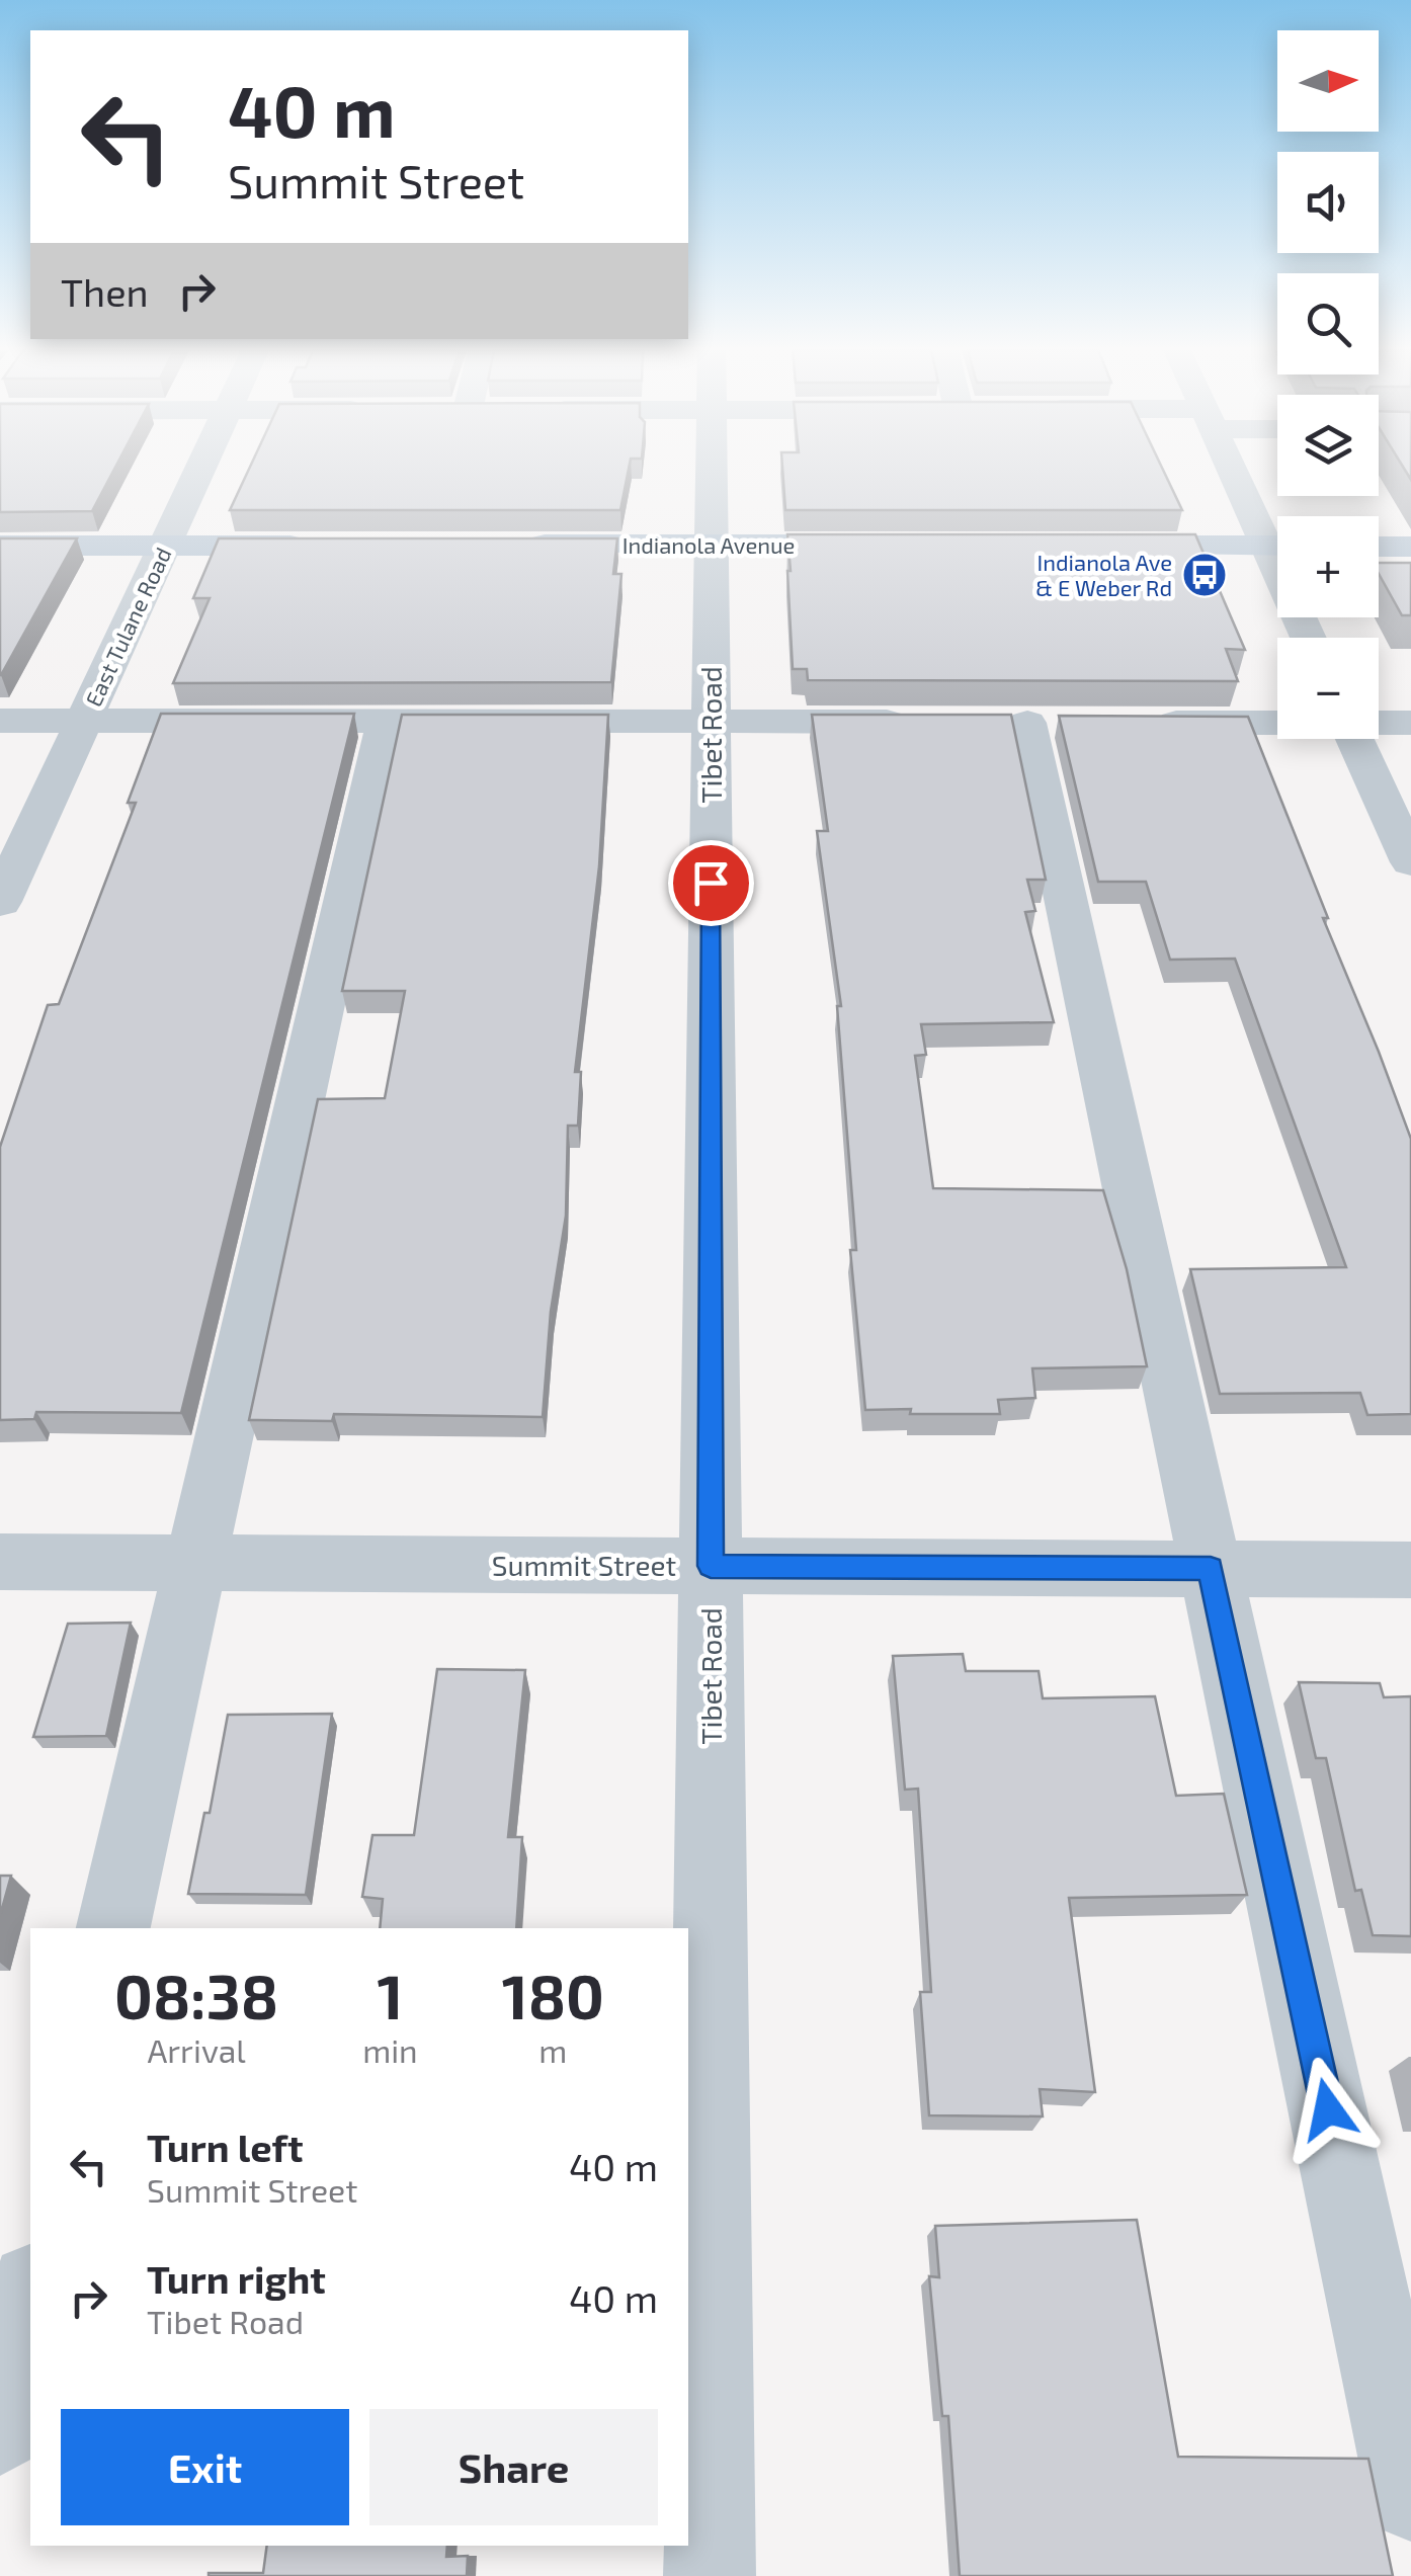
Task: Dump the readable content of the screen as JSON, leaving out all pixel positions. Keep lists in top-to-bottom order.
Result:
{
  "streets": {
    "main road": ["Indianola Avenue"],
    "street": ["East Tulane Road", "Tibet Road", "Summit Street"]
  },
  "crossings": [
    ["Indianola Avenue", "Tibet Road"],
    ["Tibet Road", "Summit Street"]
  ],
  "places": {
    "bus stop": ["Indianola Ave & E Weber Rd"]
  },
  "north": "right",
  "page": {
    "map_buttons": ["+", "−"],
    "turn": ["40 m", "Summit Street"],
    "then": "Then",
    "eta": [
      "08:38",
      "Arrival",
      "1",
      "min",
      "180",
      "m"
    ],
    "list": [
      {
        "name": "Turn left",
        "note": "Summit Street",
        "value": "40 m"
      },
      {
        "name": "Turn right",
        "note": "Tibet Road",
        "value": "40 m"
      }
    ],
    "buttons": ["Exit", "Share"]
  }
}
